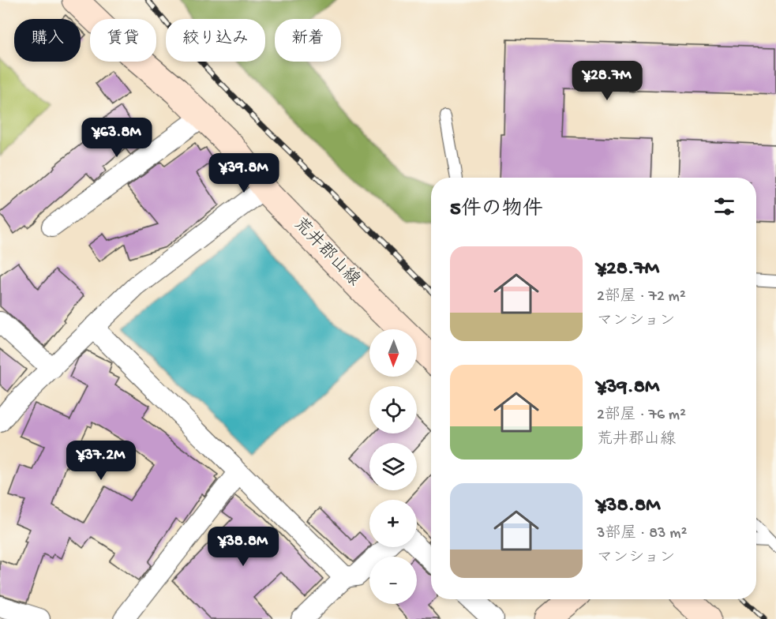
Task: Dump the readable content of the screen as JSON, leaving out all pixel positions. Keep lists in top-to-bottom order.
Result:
{
  "streets": {
    "main road": ["荒井郡山線"]
  },
  "north": "bottom",
  "page": {
    "chip": [
      "購入",
      "賃貸",
      "絞り込み",
      "新着"
    ],
    "price": [
      "¥28.7M",
      "¥63.8M",
      "¥39.8M",
      "¥37.2M",
      "¥38.8M"
    ],
    "heading": "5件の物件",
    "list": [
      {
        "name": "¥28.7M",
        "note": "2部屋 · 72 m² · マンション"
      },
      {
        "name": "¥39.8M",
        "note": "2部屋 · 76 m² · 荒井郡山線"
      },
      {
        "name": "¥38.8M",
        "note": "3部屋 · 83 m² · マンション"
      }
    ],
    "map_buttons": ["+", "−"]
  }
}
